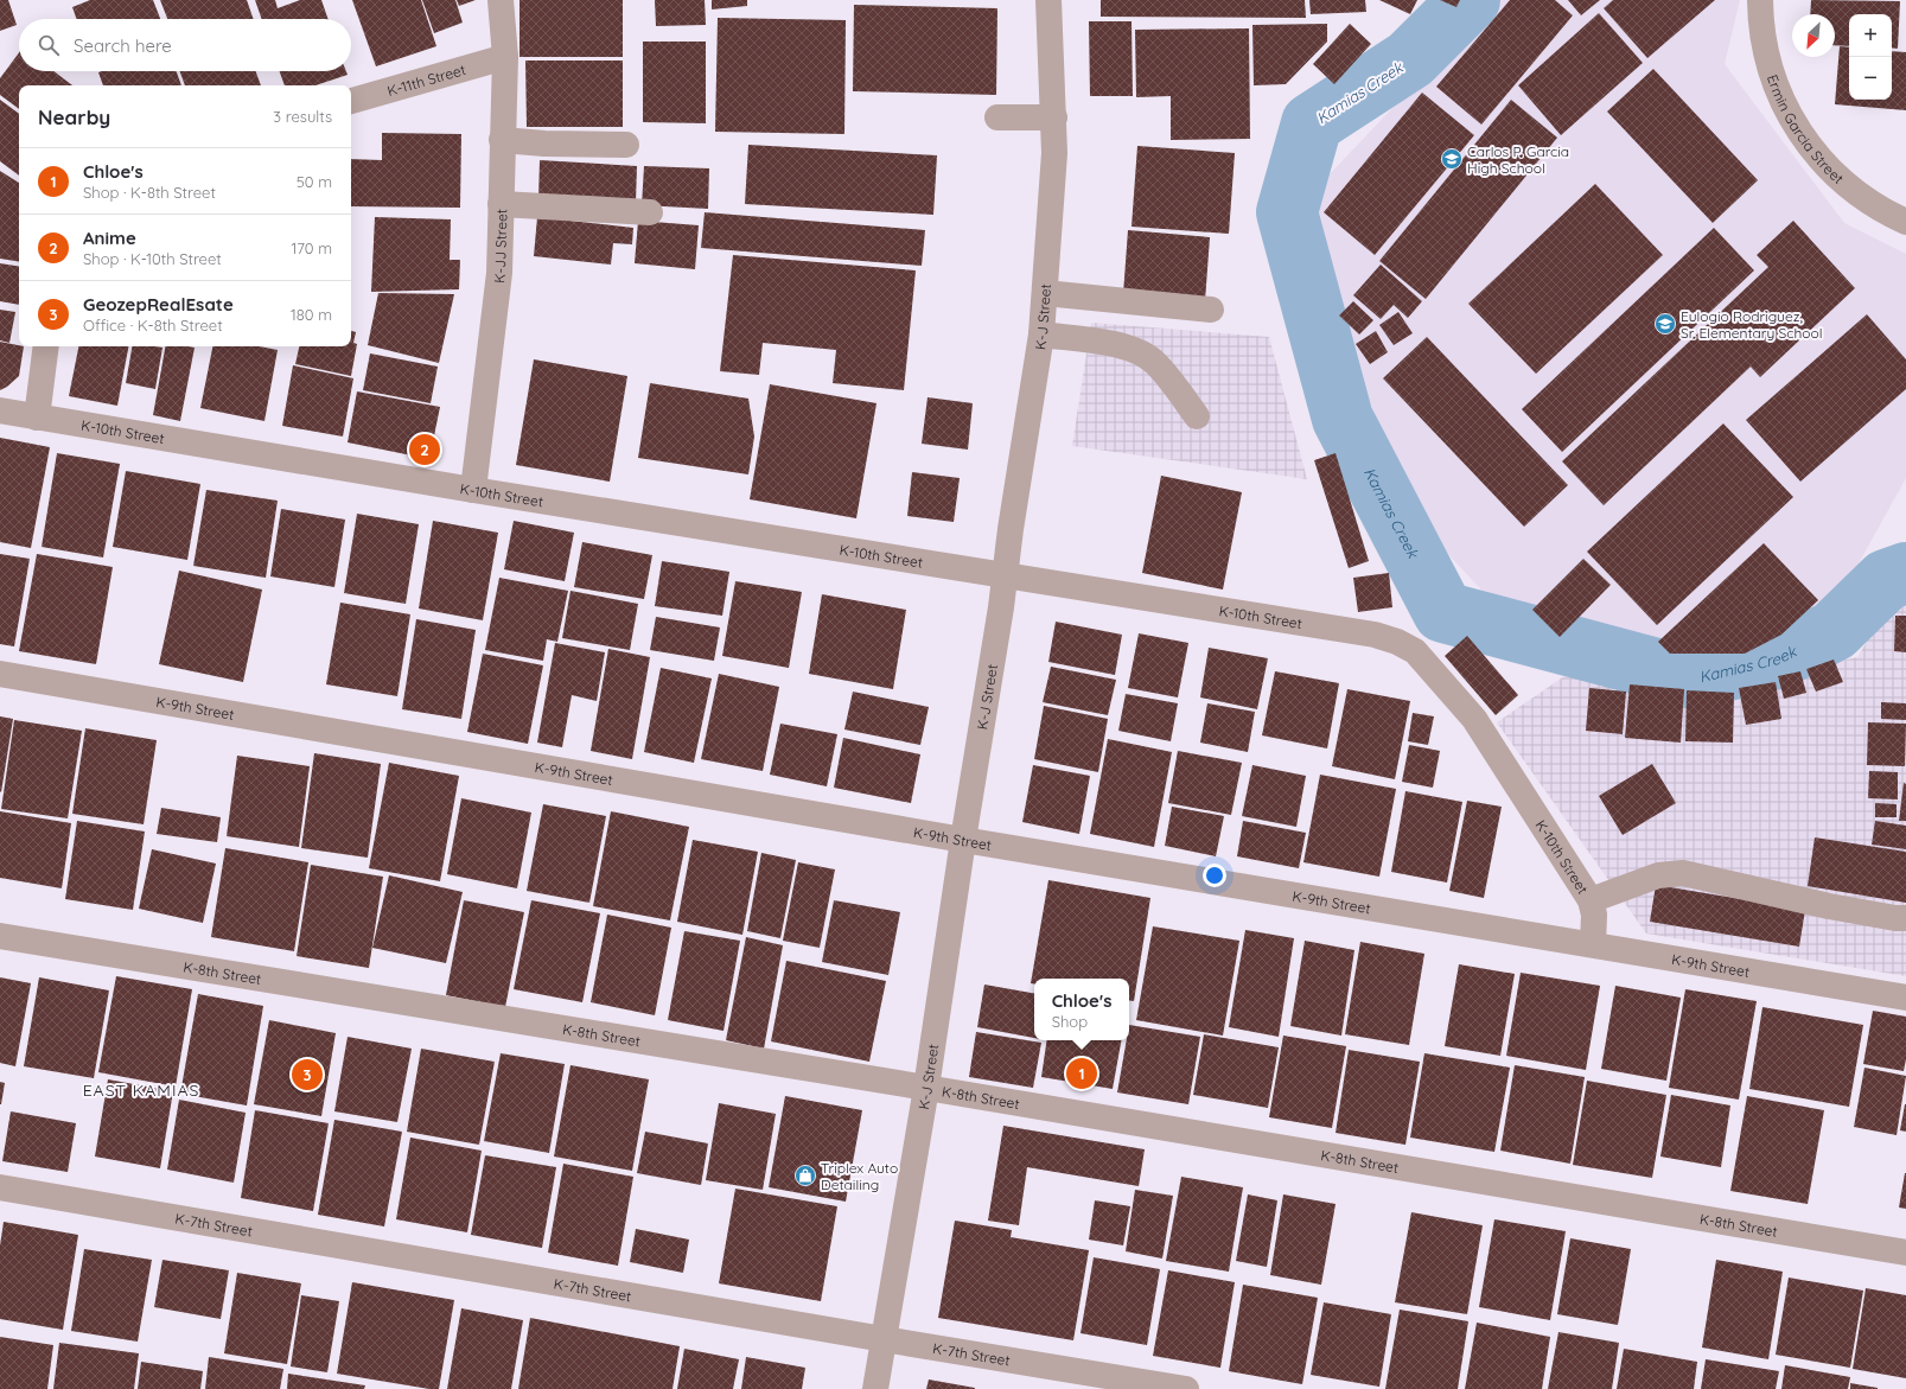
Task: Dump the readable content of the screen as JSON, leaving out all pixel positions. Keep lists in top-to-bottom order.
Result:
{
  "streets": {
    "street": [
      "K-11th Street",
      "Ermin Garcia Street",
      "K-JJ Street",
      "K-J Street",
      "K-10th Street",
      "K-9th Street",
      "K-8th Street",
      "K-7th Street"
    ]
  },
  "crossings": [
    ["K-11th Street", "K-JJ Street"],
    ["K-JJ Street", "K-10th Street"],
    ["K-J Street", "K-10th Street"],
    ["K-J Street", "K-9th Street"],
    ["K-J Street", "K-8th Street"],
    ["K-J Street", "K-7th Street"],
    ["K-10th Street", "K-9th Street"]
  ],
  "districts": ["EAST KAMIAS"],
  "water": ["Kamias Creek"],
  "places": {
    "school or university": ["Carlos P. Garcia High School", "Eulogio Rodriguez, Sr. Elementary School"],
    "shop": ["Triplex Auto Detailing"]
  },
  "north": "bottom left",
  "page": {
    "map_buttons": ["+", "−"],
    "search": "Search here",
    "heading": ["Nearby", "3 results"],
    "list": [
      {
        "mark": "1",
        "name": "Chloe's",
        "note": "Shop · K-8th Street",
        "value": "50 m"
      },
      {
        "mark": "2",
        "name": "Anime",
        "note": "Shop · K-10th Street",
        "value": "170 m"
      },
      {
        "mark": "3",
        "name": "GeozepRealEsate",
        "note": "Office · K-8th Street",
        "value": "180 m"
      }
    ],
    "pins": ["2", "1", "3"],
    "popup": ["Chloe's", "Shop"]
  }
}
